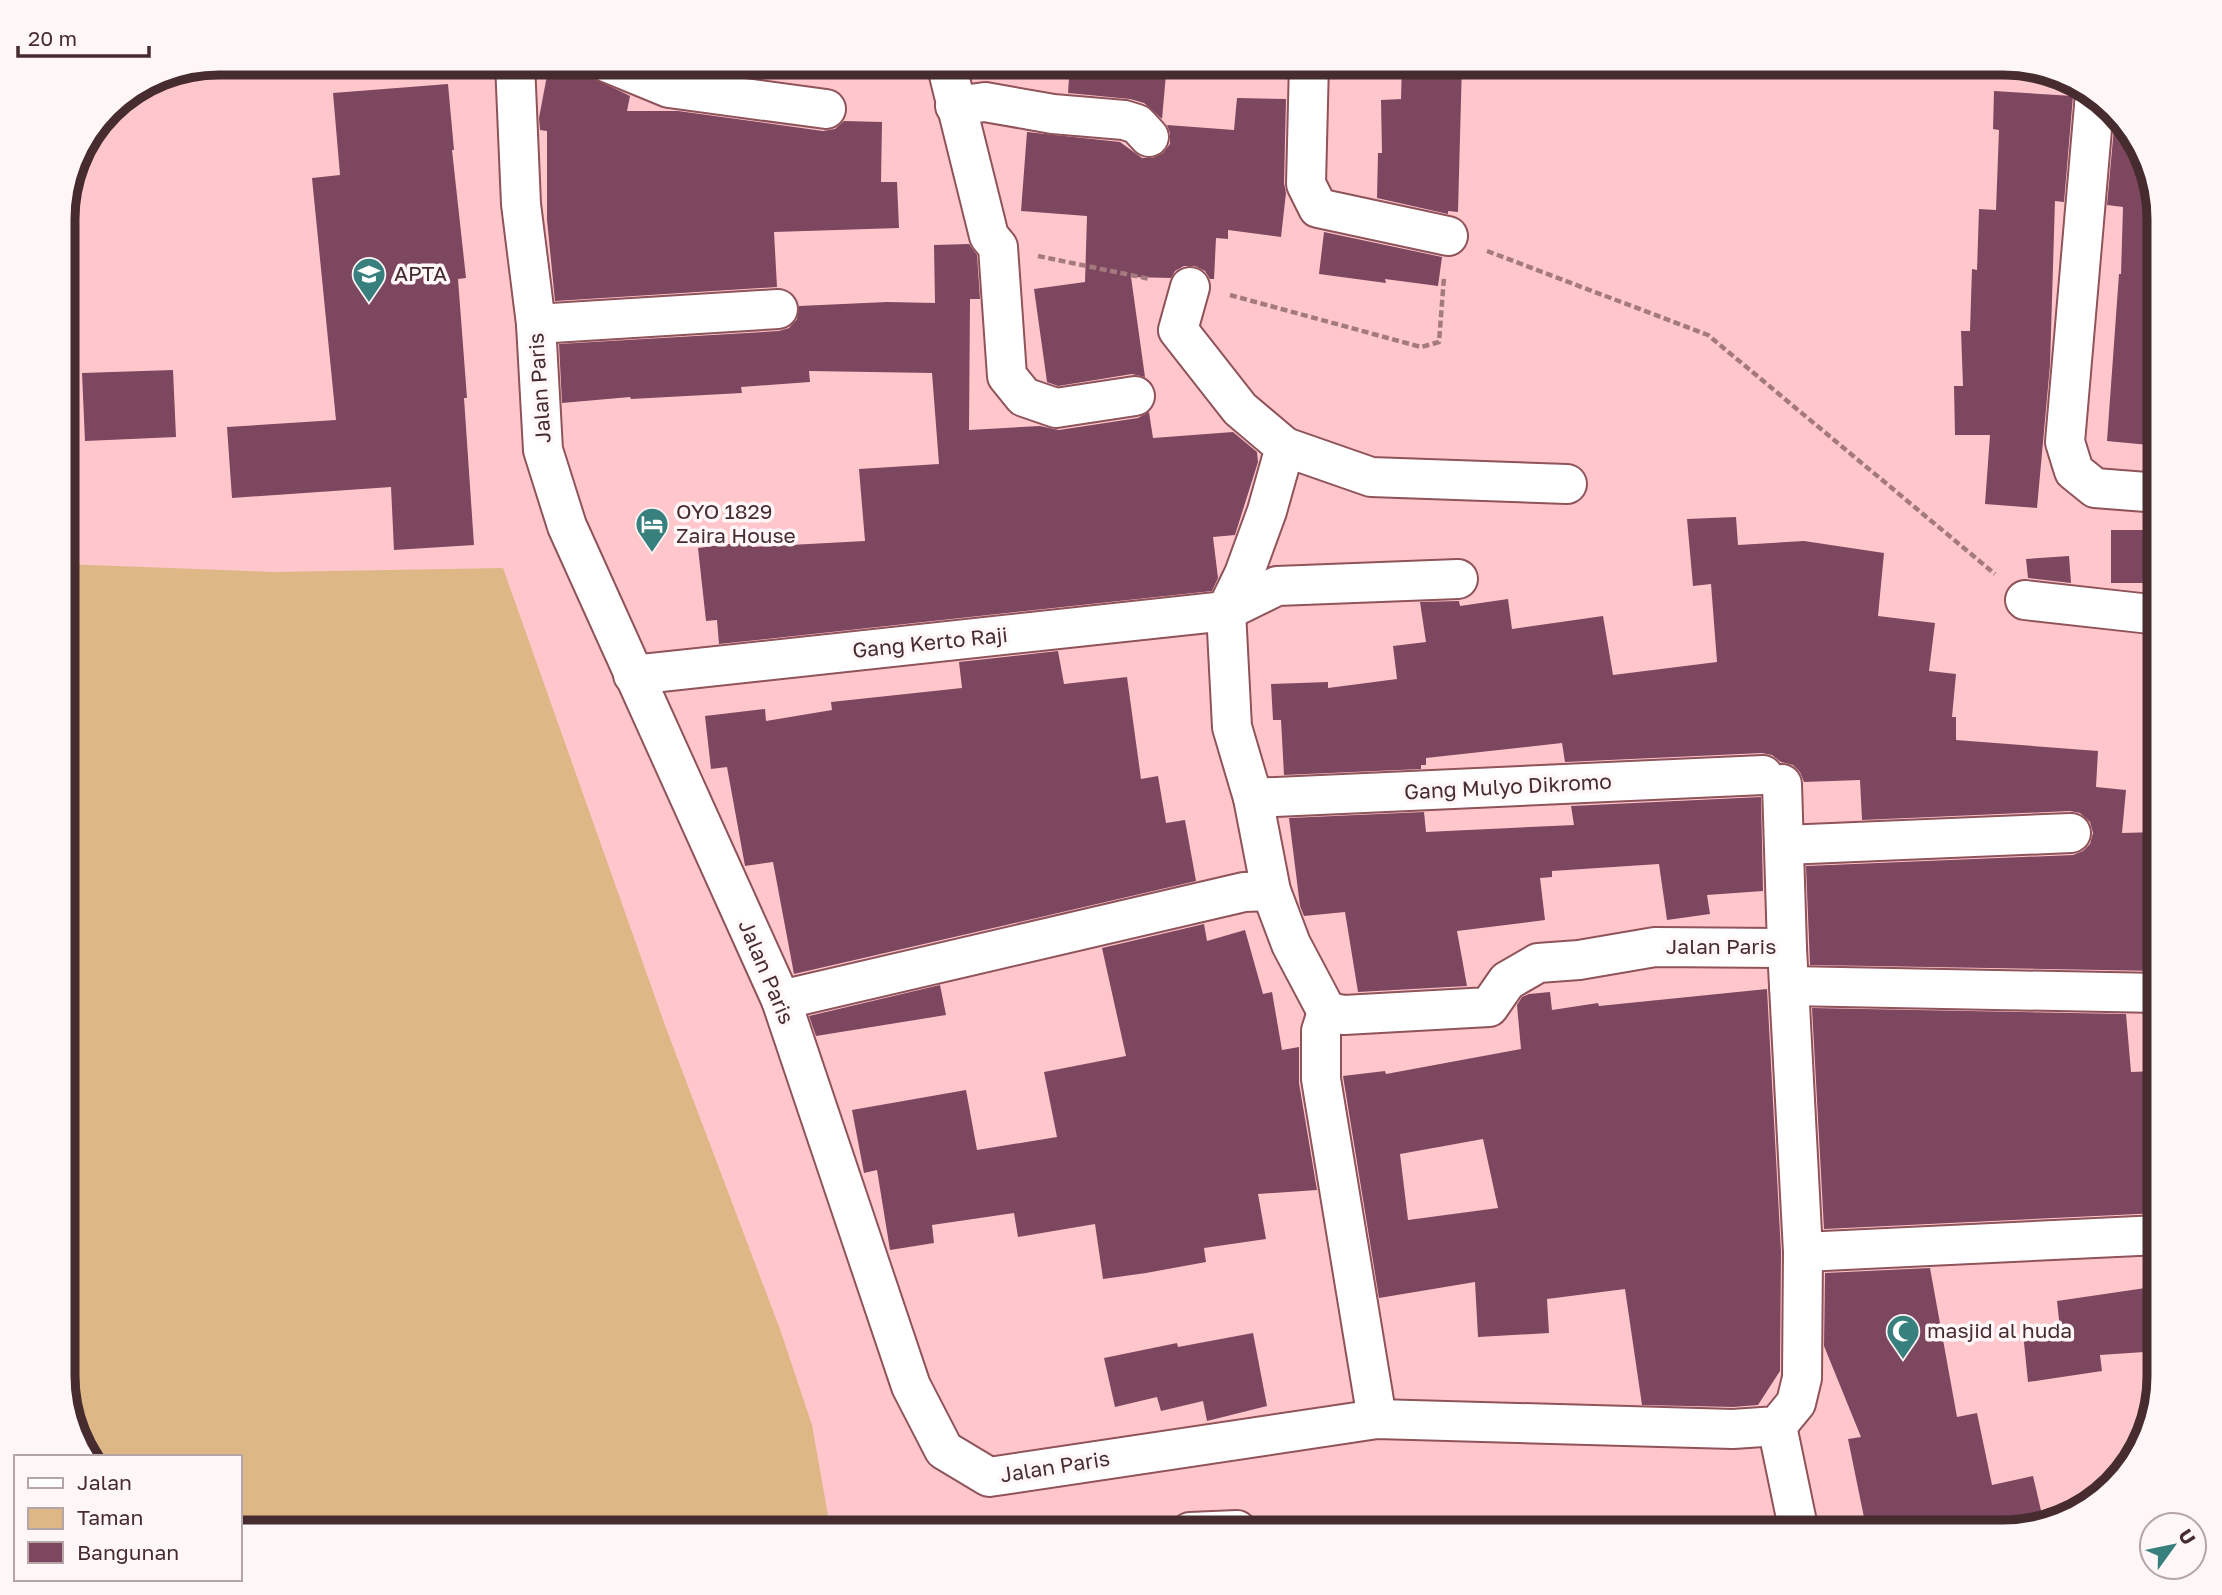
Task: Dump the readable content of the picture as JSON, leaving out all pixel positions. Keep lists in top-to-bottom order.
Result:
{
  "streets": {
    "street": ["Jalan Paris", "Gang Kerto Raji", "Gang Mulyo Dikromo"]
  },
  "crossings": [
    ["Jalan Paris", "Gang Kerto Raji"]
  ],
  "places": {
    "school or university": ["APTA"],
    "hotel": ["OYO 1829 Zaira House"],
    "mosque": ["masjid al huda"]
  },
  "legend": ["Jalan", "Taman", "Bangunan"],
  "scale_bar": "20 m",
  "north": "top right"
}
